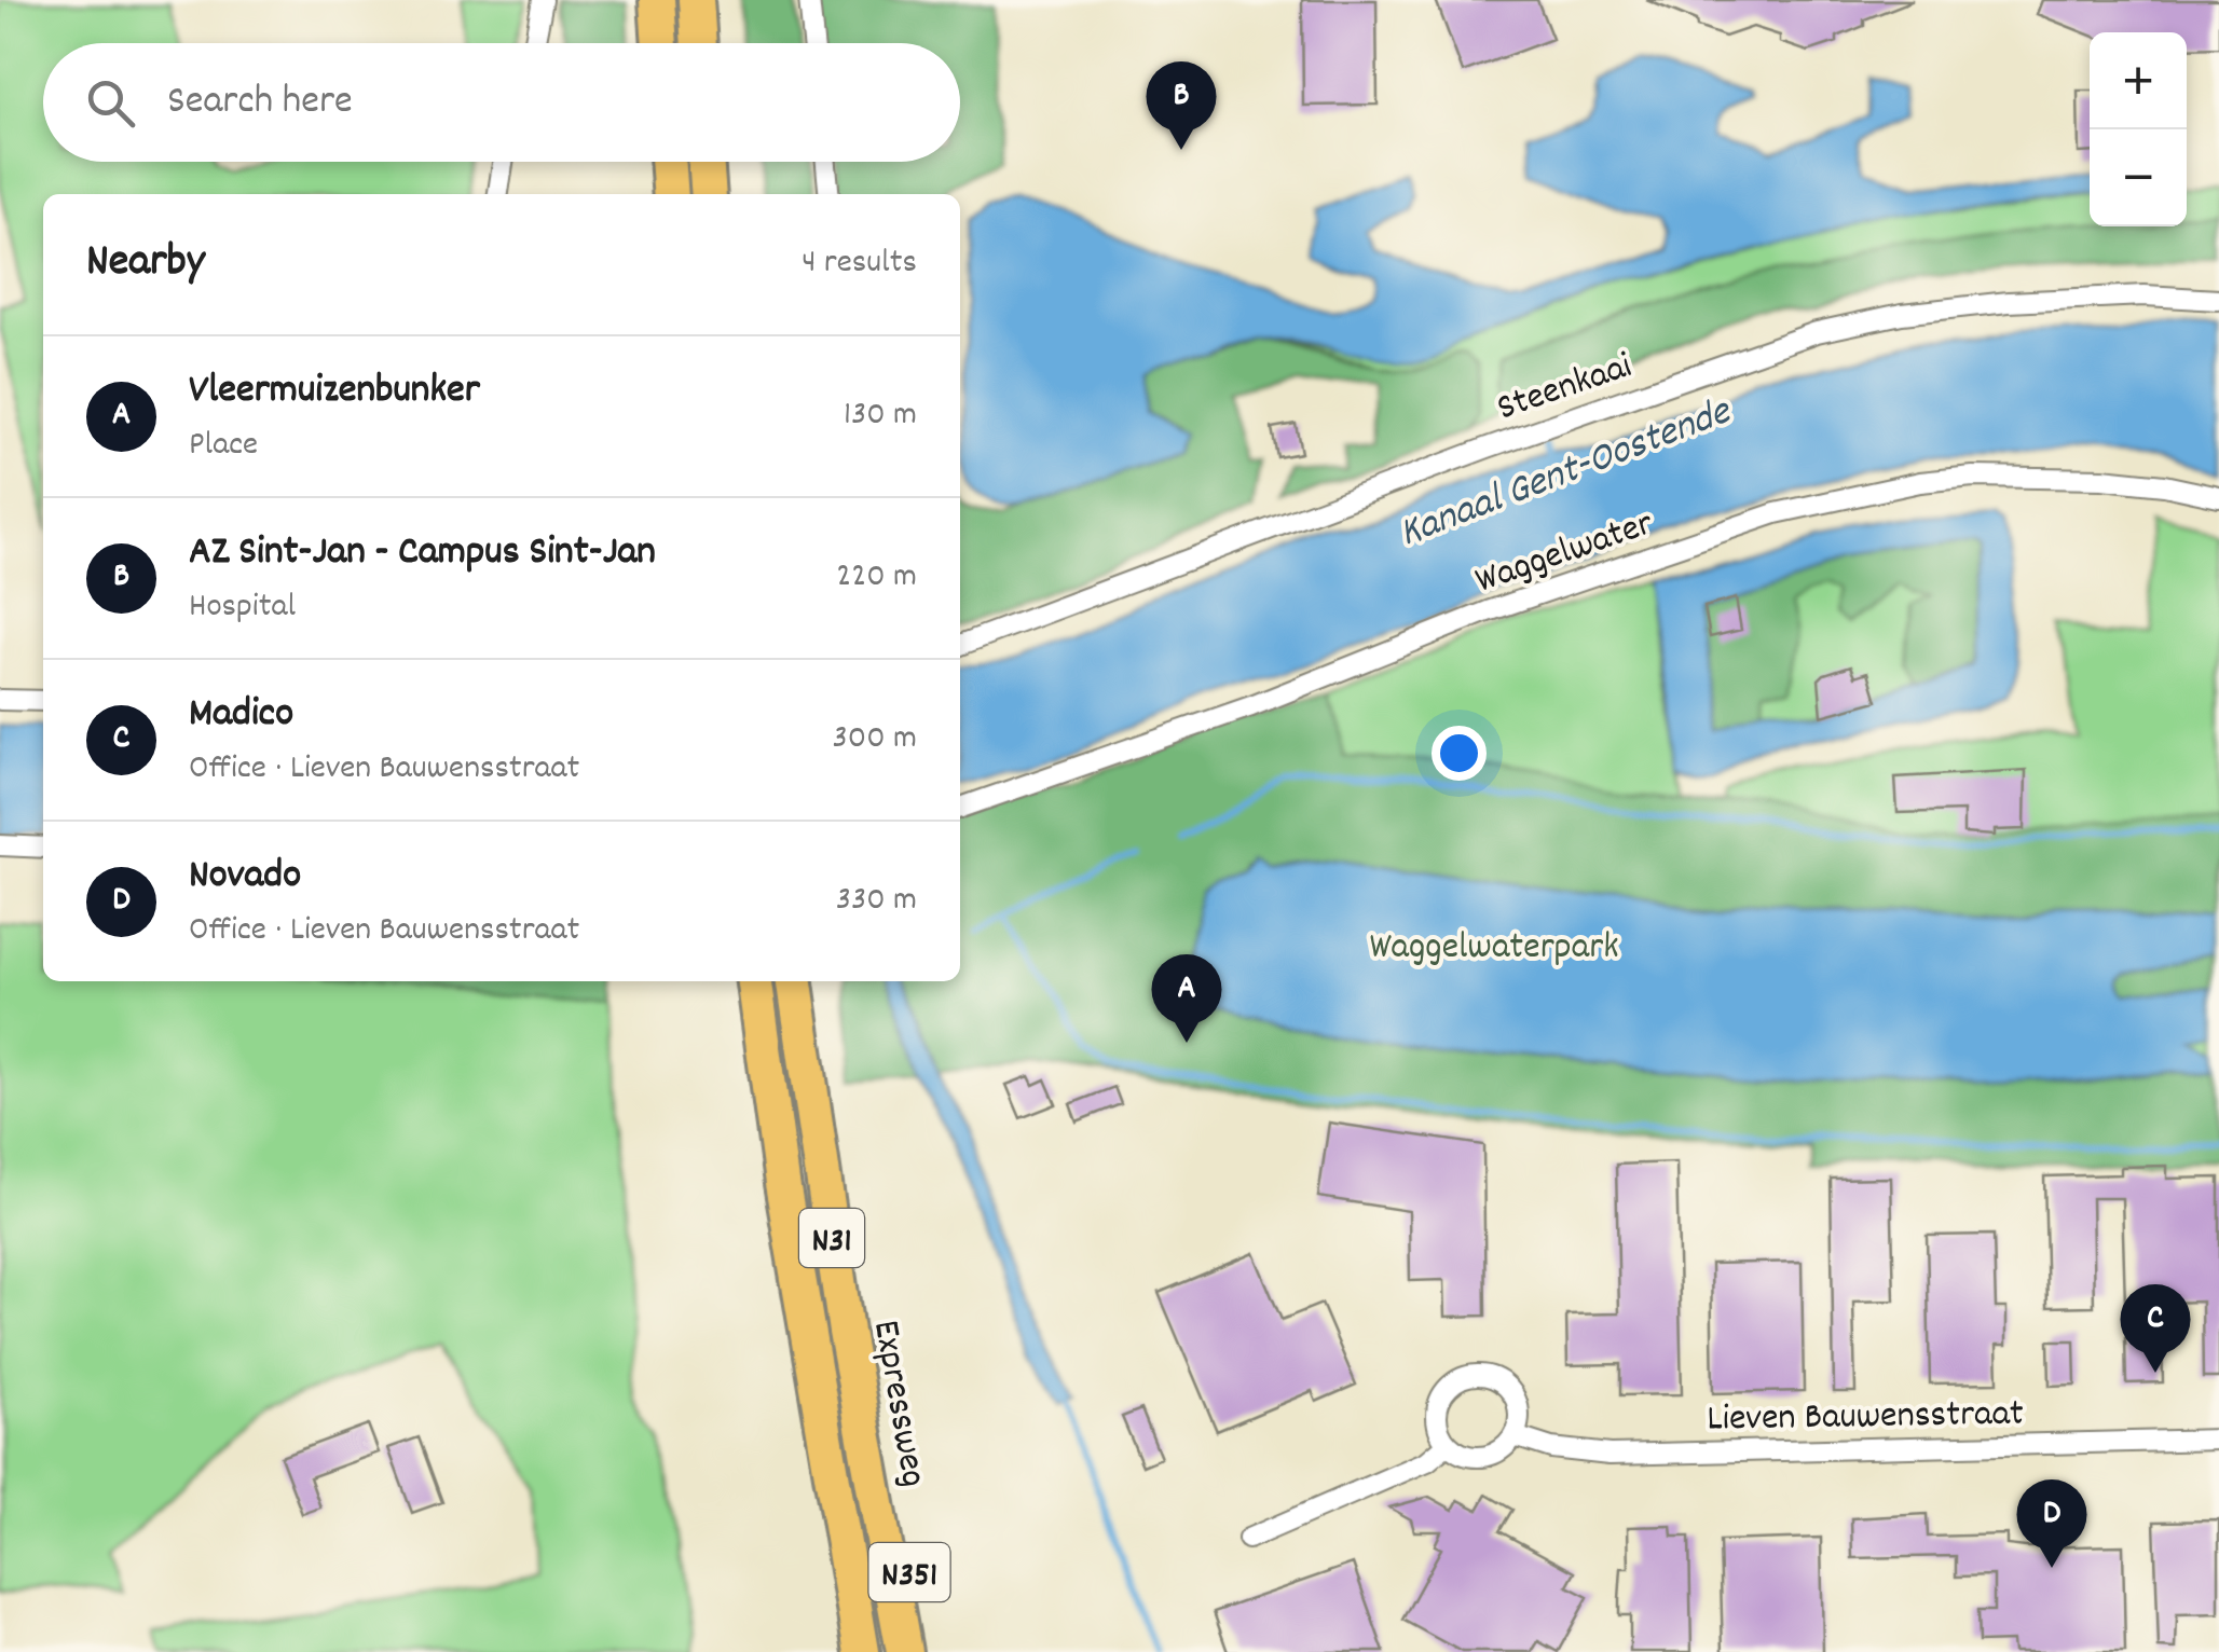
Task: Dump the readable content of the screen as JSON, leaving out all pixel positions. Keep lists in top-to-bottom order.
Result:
{
  "streets": {
    "highway": ["N31", "Expressweg", "N351"],
    "street": ["Steenkaai", "Waggelwater", "Lieven Bauwensstraat"]
  },
  "crossings": [
    ["N31", "N351"],
    ["Expressweg", "N351"]
  ],
  "water": ["Kanaal Gent-Oostende"],
  "parks": ["Waggelwaterpark"],
  "page": {
    "map_buttons": ["+", "−"],
    "search": "Search here",
    "pins": [
      "B",
      "A",
      "C",
      "D"
    ],
    "heading": ["Nearby", "4 results"],
    "list": [
      {
        "mark": "A",
        "name": "Vleermuizenbunker",
        "note": "Place",
        "value": "130 m"
      },
      {
        "mark": "B",
        "name": "AZ Sint-Jan - Campus Sint-Jan",
        "note": "Hospital",
        "value": "220 m"
      },
      {
        "mark": "C",
        "name": "Madico",
        "note": "Office · Lieven Bauwensstraat",
        "value": "300 m"
      },
      {
        "mark": "D",
        "name": "Novado",
        "note": "Office · Lieven Bauwensstraat",
        "value": "330 m"
      }
    ]
  }
}
